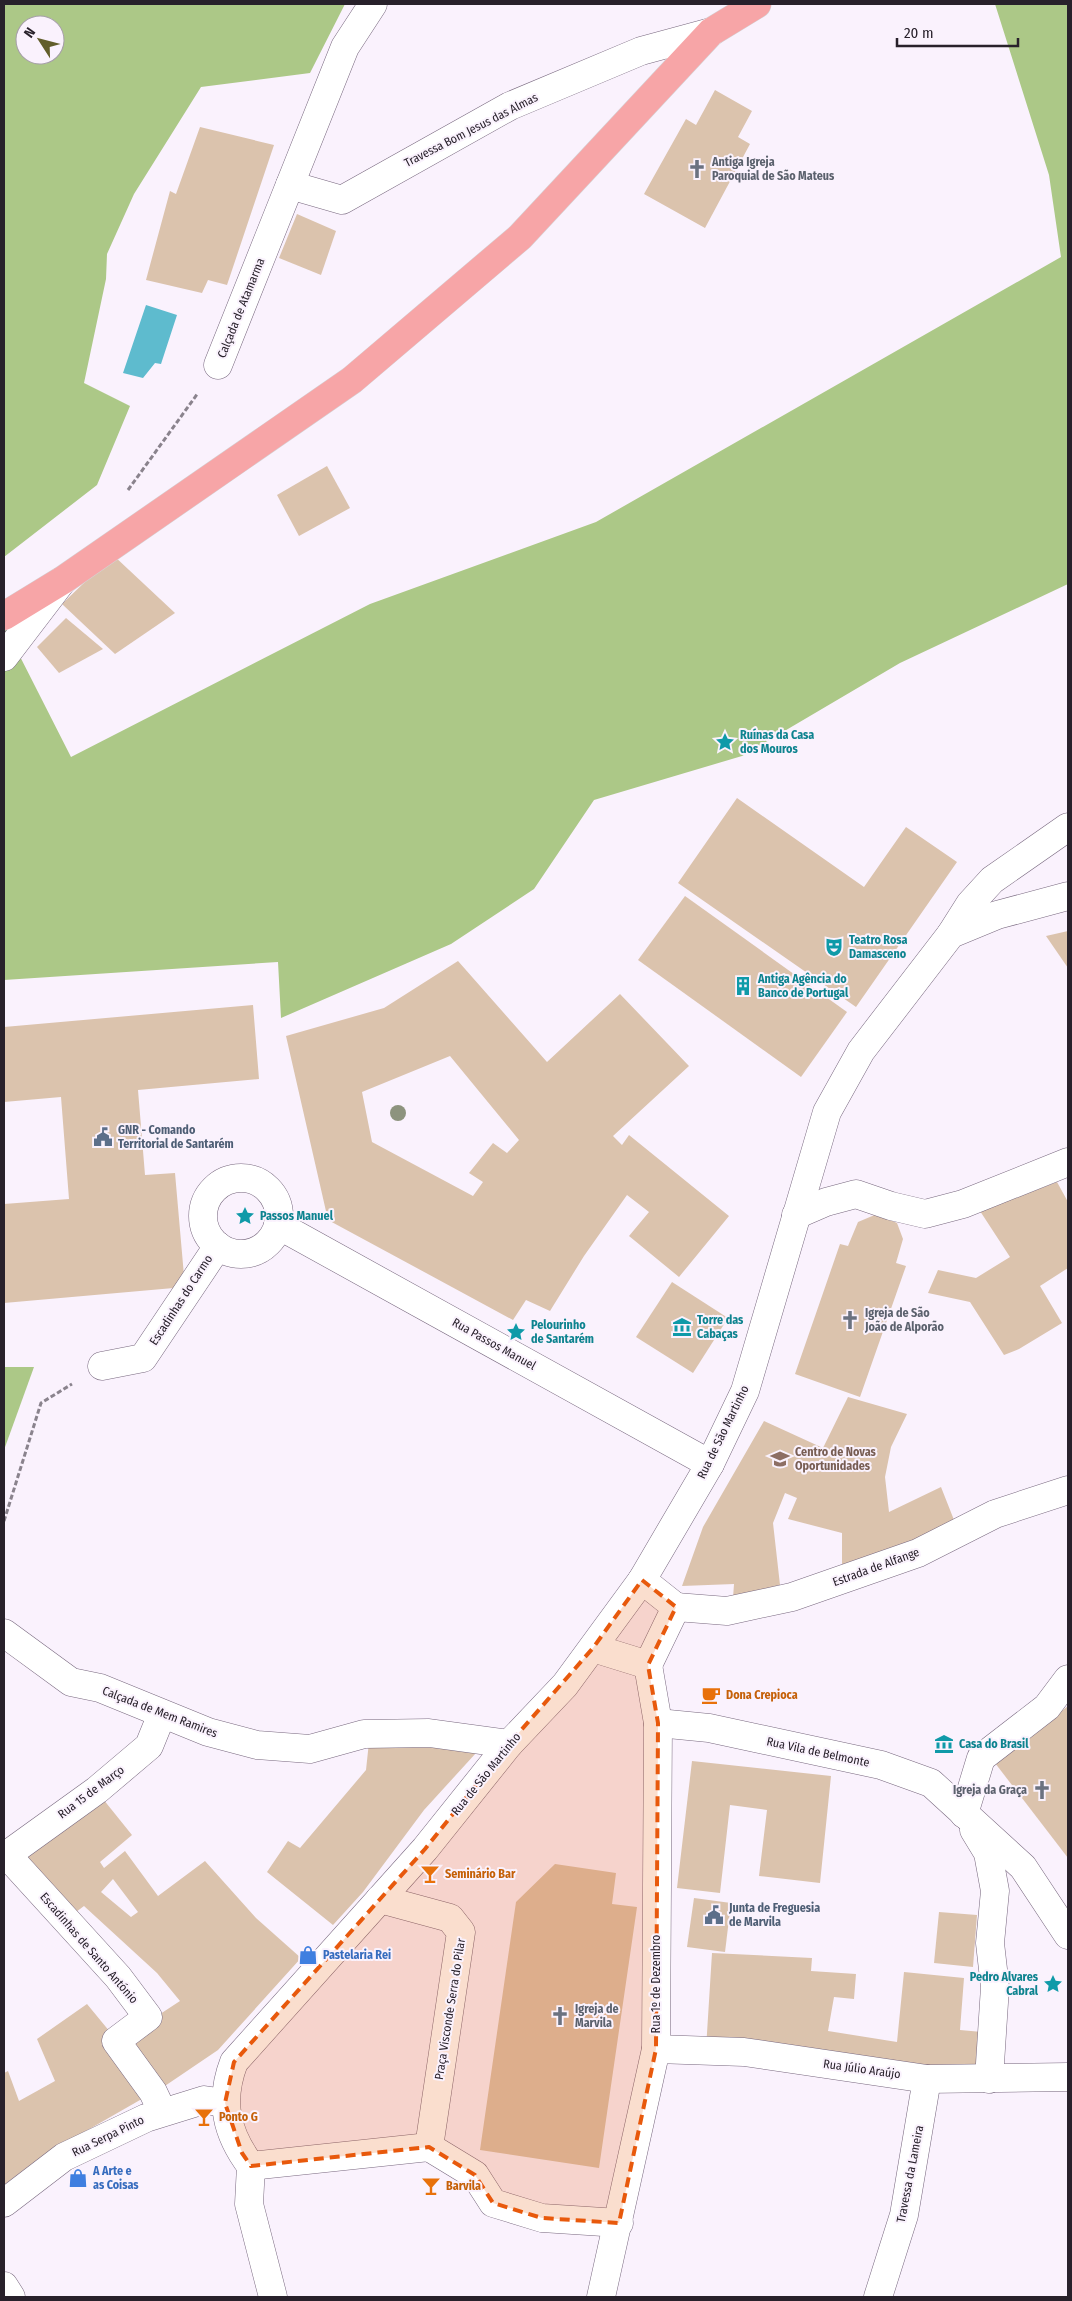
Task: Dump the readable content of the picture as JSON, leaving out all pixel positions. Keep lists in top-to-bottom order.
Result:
{
  "streets": {
    "street": [
      "Travessa Bom Jesus das Almas",
      "Calçada de Atamarma",
      "Escadinhas do Carmo",
      "Rua Passos Manuel",
      "Rua de São Martinho",
      "Estrada de Alfange",
      "Calçada de Mem Ramires",
      "Rua Vila de Belmonte",
      "Rua 15 de Março",
      "Escadinhas de Santo António",
      "Rua 1º de Dezembro",
      "Praça Visconde Serra do Pilar",
      "Rua Júlio Araújo",
      "Rua Serpa Pinto",
      "Travessa da Lameira"
    ]
  },
  "crossings": [
    ["Travessa Bom Jesus das Almas", "Calçada de Atamarma"],
    ["Escadinhas do Carmo", "Rua Passos Manuel"],
    ["Rua Passos Manuel", "Rua de São Martinho"],
    ["Rua de São Martinho", "Calçada de Mem Ramires"],
    ["Rua de São Martinho", "Praça Visconde Serra do Pilar"],
    ["Calçada de Mem Ramires", "Rua 15 de Março"],
    ["Rua Vila de Belmonte", "Rua 1º de Dezembro"],
    ["Rua 15 de Março", "Escadinhas de Santo António"],
    ["Escadinhas de Santo António", "Rua Serpa Pinto"],
    ["Rua 1º de Dezembro", "Rua Júlio Araújo"],
    ["Rua Júlio Araújo", "Travessa da Lameira"]
  ],
  "places": {
    "church": [
      "Antiga Igreja Paroquial de São Mateus",
      "Igreja de São João de Alporão",
      "Igreja da Graça",
      "Igreja de Marvila"
    ],
    "place": [
      "Ruínas da Casa dos Mouros",
      "Passos Manuel",
      "Pelourinho de Santarém",
      "Pedro Alvares Cabral"
    ],
    "theatre": ["Teatro Rosa Damasceno"],
    "building": ["Antiga Agência do Banco de Portugal"],
    "public building": ["GNR - Comando Territorial de Santarém", "Junta de Freguesia de Marvila"],
    "museum": ["Torre das Cabaças", "Casa do Brasil"],
    "school or university": ["Centro de Novas Oportunidades"],
    "cafe": ["Dona Crepioca"],
    "bar": ["Seminário Bar", "Ponto G", "Barvila"],
    "shop": ["Pastelaria Rei", "A Arte e as Coisas"]
  },
  "scale_bar": "20 m",
  "north": "top left"
}
